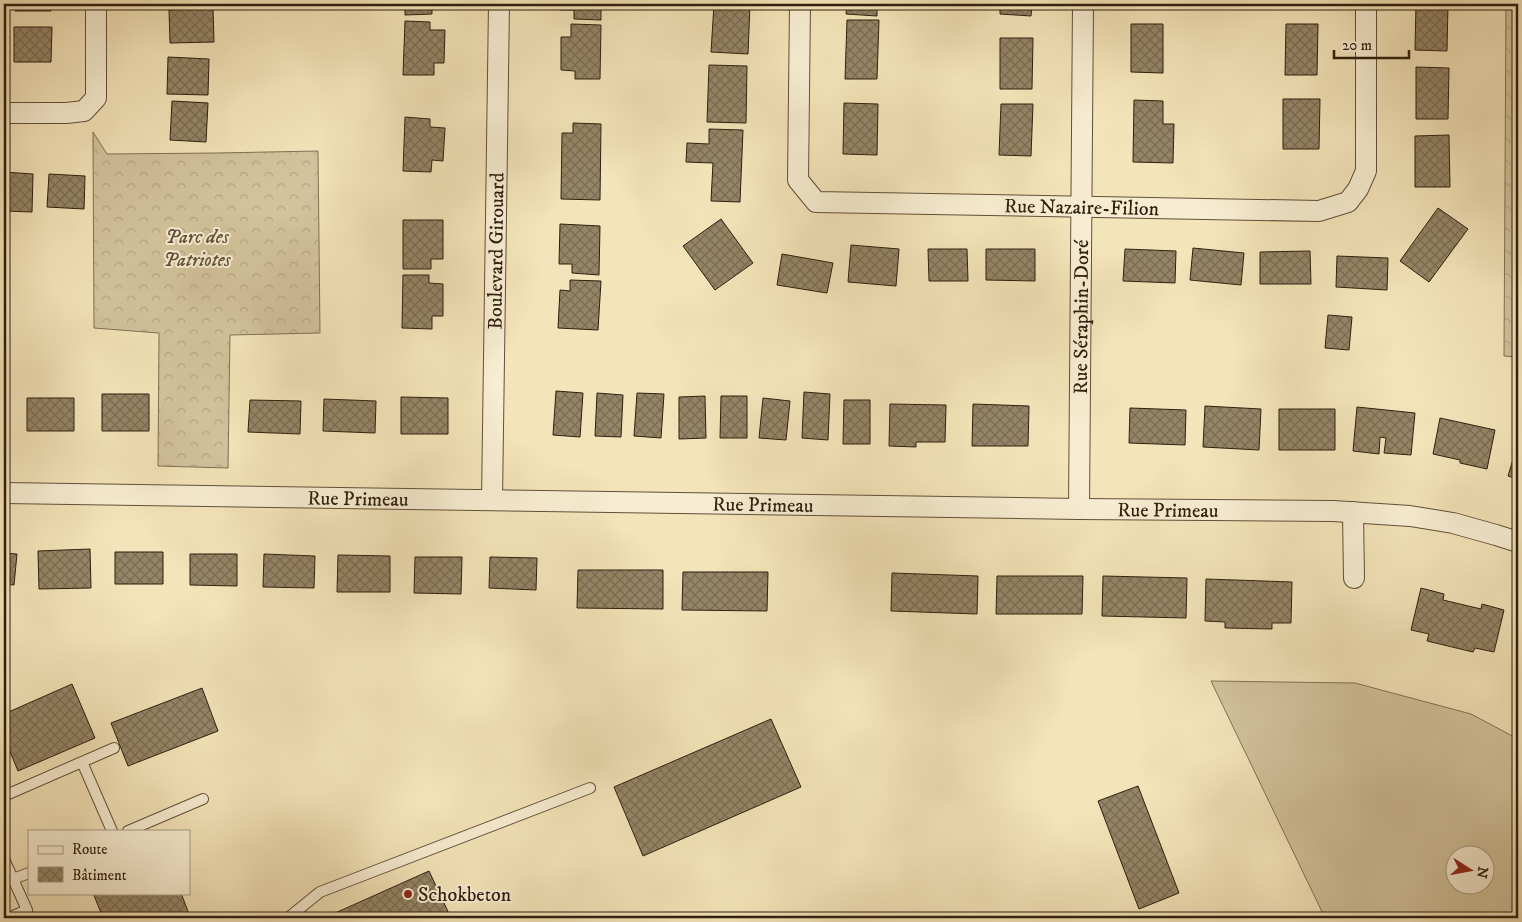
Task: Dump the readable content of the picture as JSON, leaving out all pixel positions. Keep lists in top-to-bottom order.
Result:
{
  "streets": {
    "street": [
      "Rue Nazaire-Filion",
      "Boulevard Girouard",
      "Rue Séraphin-Doré",
      "Rue Primeau"
    ]
  },
  "crossings": [
    ["Rue Nazaire-Filion", "Rue Séraphin-Doré"],
    ["Boulevard Girouard", "Rue Primeau"],
    ["Rue Séraphin-Doré", "Rue Primeau"]
  ],
  "parks": ["Parc des Patriotes"],
  "places": ["Schokbeton"],
  "legend": ["Route", "Bâtiment"],
  "scale_bar": "20 m",
  "north": "right"
}
